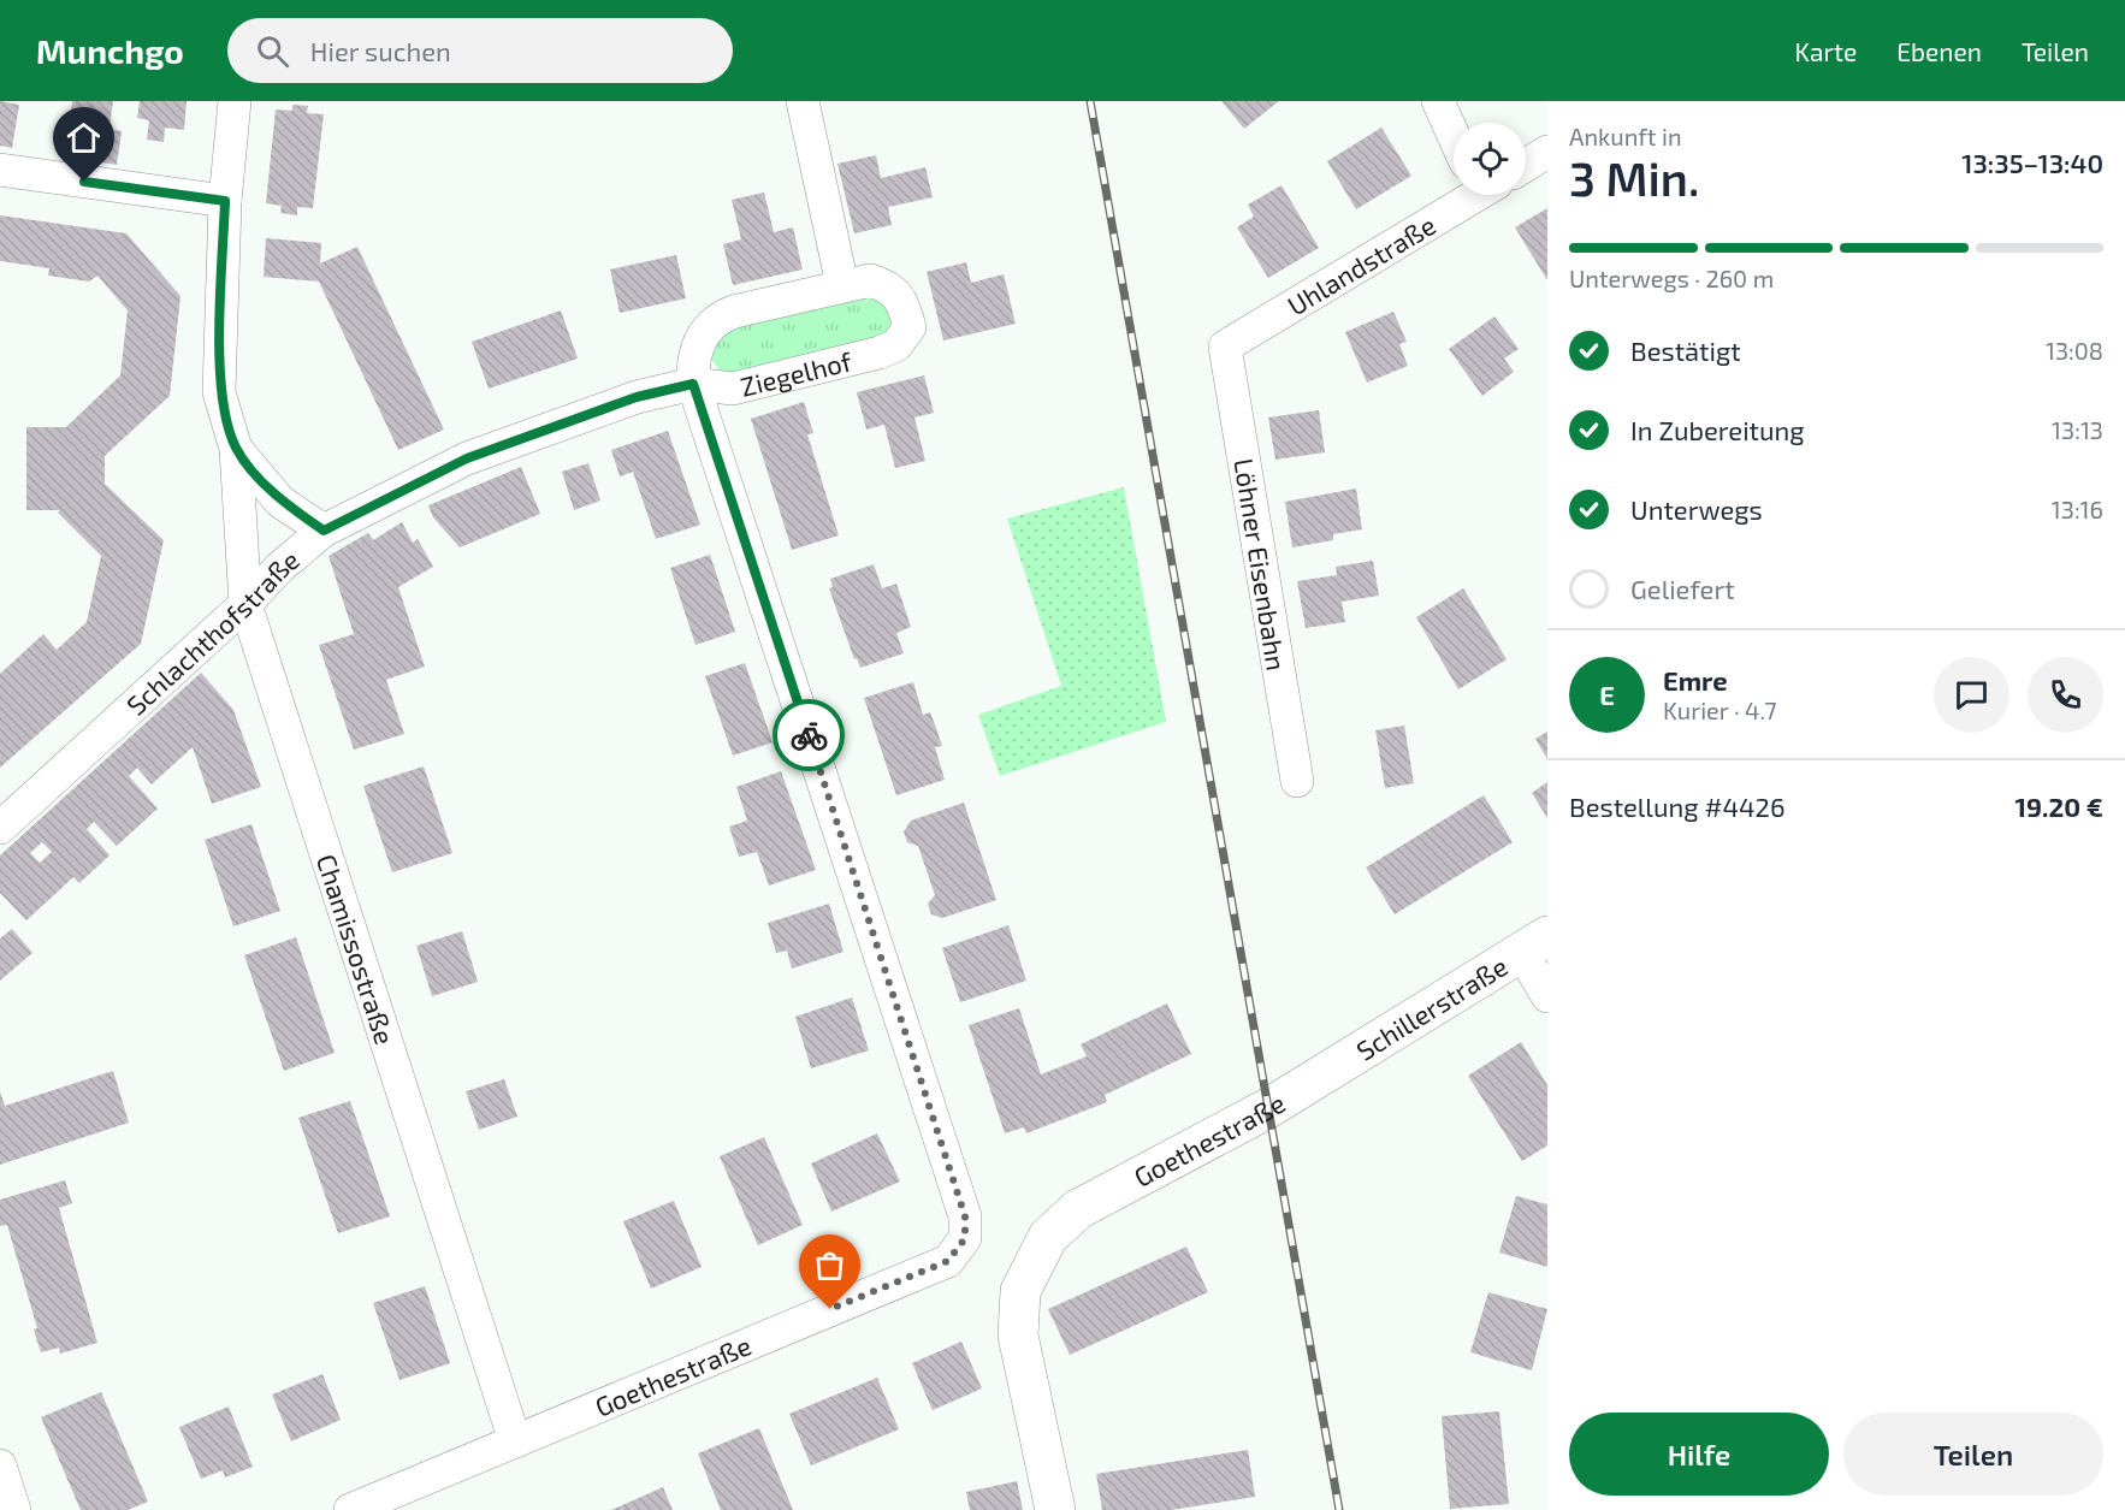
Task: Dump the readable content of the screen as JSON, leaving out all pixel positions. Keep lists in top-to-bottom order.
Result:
{
  "streets": {
    "main road": ["Schillerstraße", "Goethestraße"],
    "street": [
      "Uhlandstraße",
      "Ziegelhof",
      "Löhner Eisenbahn",
      "Schlachthofstraße",
      "Chamissostraße"
    ]
  },
  "crossings": [
    ["Uhlandstraße", "Löhner Eisenbahn"],
    ["Ziegelhof", "Schlachthofstraße"],
    ["Ziegelhof", "Goethestraße"],
    ["Schlachthofstraße", "Chamissostraße"],
    ["Schlachthofstraße", "Goethestraße"],
    ["Chamissostraße", "Goethestraße"],
    ["Schillerstraße", "Goethestraße"]
  ],
  "page": {
    "header": "Munchgo",
    "search": "Hier suchen",
    "nav": ["Karte", "Ebenen", "Teilen"],
    "heading": ["3 Min.", "Ankunft in", "13:35–13:40"],
    "panel": [
      "Emre",
      "Kurier · 4.7",
      "Bestellung #4426",
      "19.20 €"
    ],
    "bar": "Unterwegs · 260 m",
    "list": [
      ["Bestätigt", "13:08"],
      ["In Zubereitung", "13:13"],
      ["Unterwegs", "13:16"],
      "Geliefert"
    ],
    "round": "E",
    "buttons": ["Hilfe", "Teilen"]
  }
}
